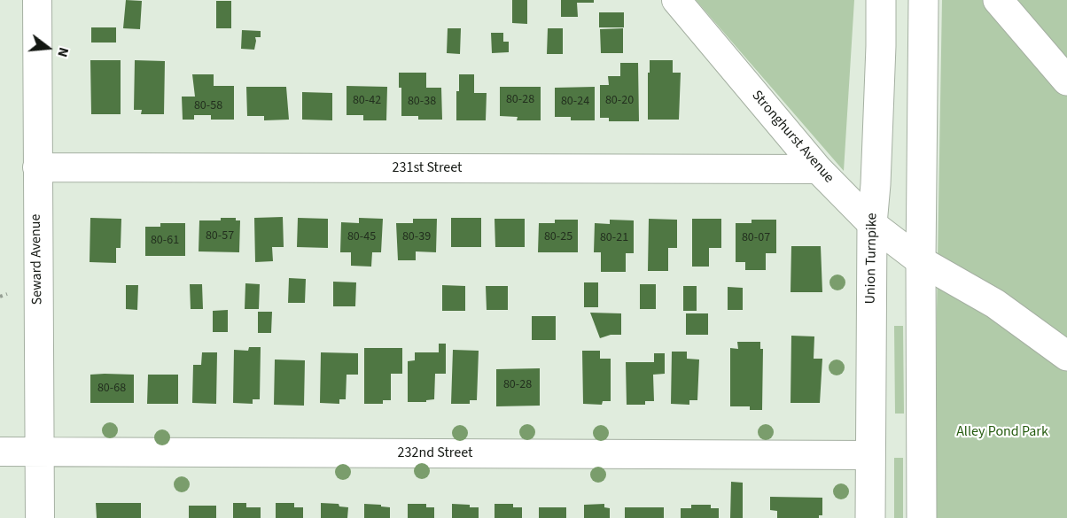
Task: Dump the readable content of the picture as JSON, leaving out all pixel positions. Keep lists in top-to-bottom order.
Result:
{
  "streets": {
    "main road": ["Union Turnpike"],
    "street": [
      "Stronghurst Avenue",
      "231st Street",
      "Seward Avenue",
      "232nd Street"
    ]
  },
  "crossings": [
    ["Stronghurst Avenue", "231st Street"],
    ["Stronghurst Avenue", "Union Turnpike"],
    ["231st Street", "Seward Avenue"],
    ["Union Turnpike", "232nd Street"],
    ["Seward Avenue", "232nd Street"]
  ],
  "parks": ["Alley Pond Park"],
  "house_numbers": [
    "80-28",
    "80-42",
    "80-20",
    "80-38",
    "80-24",
    "80-58",
    "80-57",
    "80-45",
    "80-39",
    "80-25",
    "80-21",
    "80-07",
    "80-61",
    "80-28",
    "80-68"
  ],
  "north": "right"
}
